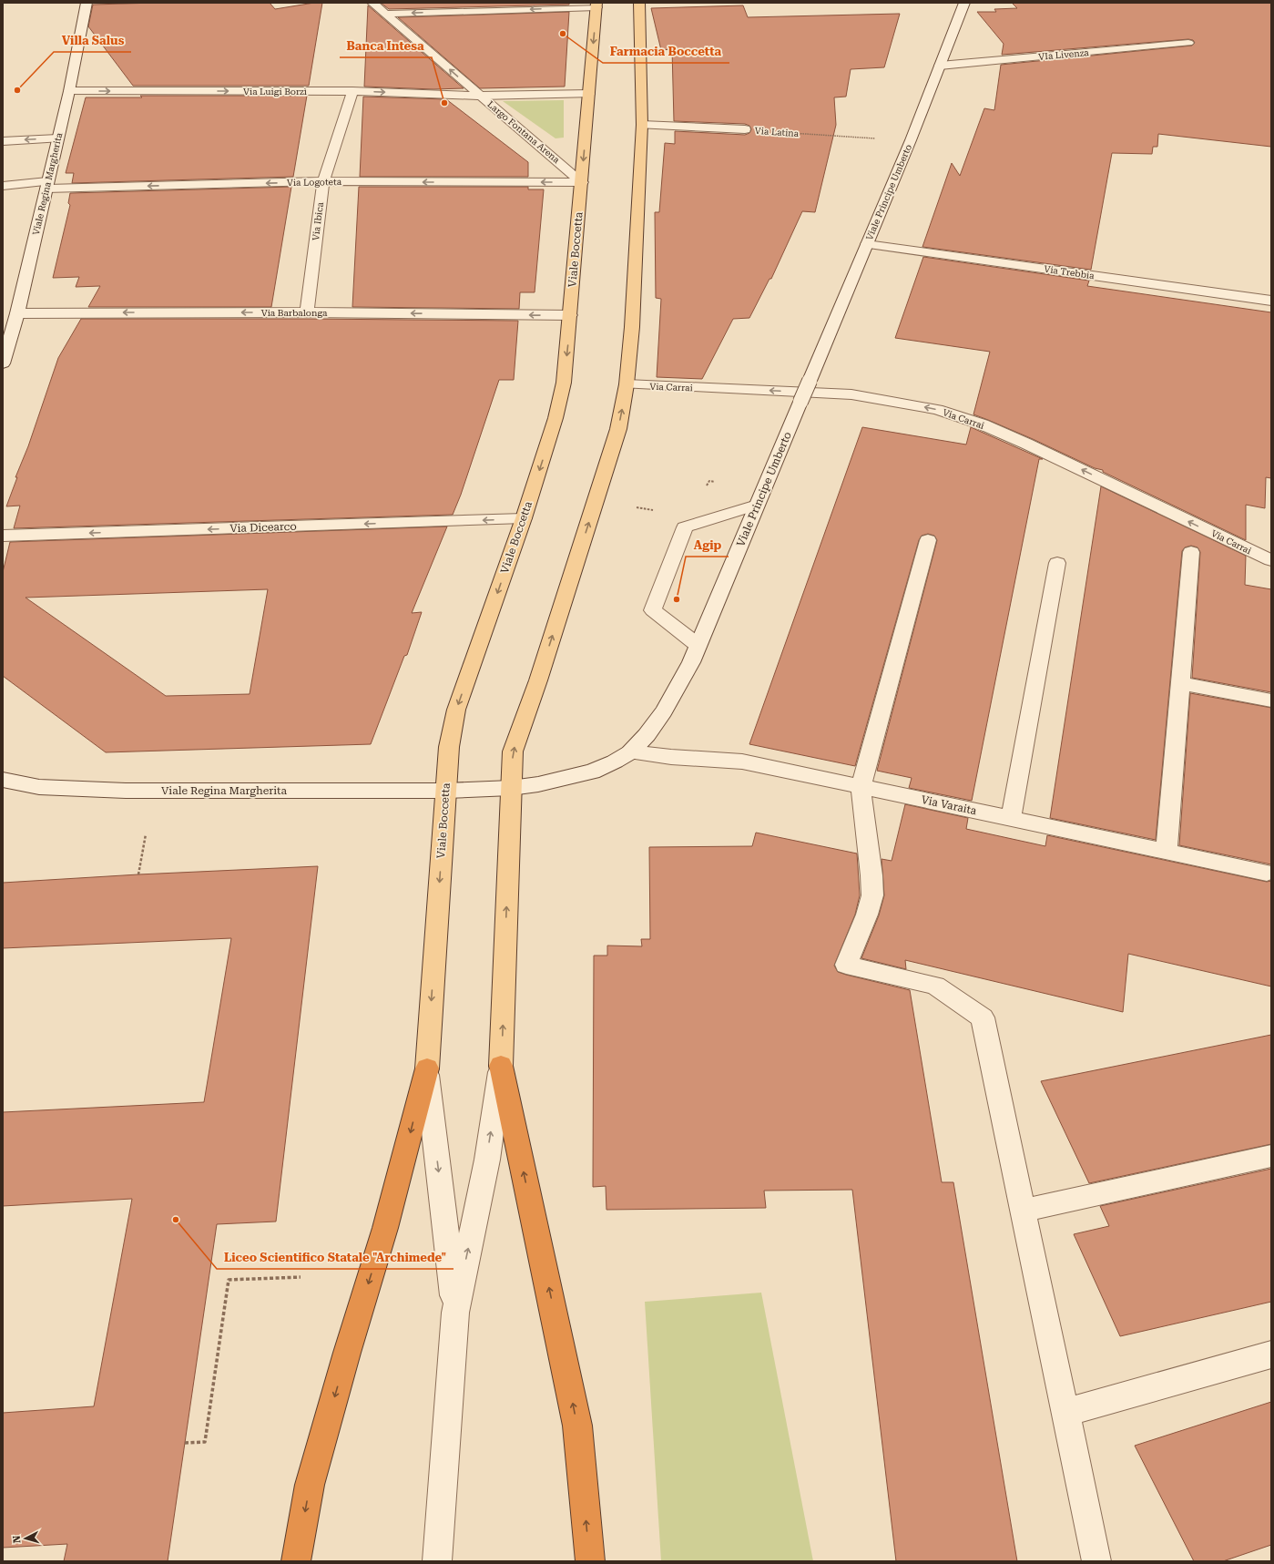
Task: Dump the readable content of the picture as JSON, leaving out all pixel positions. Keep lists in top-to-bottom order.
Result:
{
  "streets": {
    "main road": ["Viale Boccetta"],
    "street": [
      "VIa Livenza",
      "Via Luigi Borzì",
      "Largo Fontana Arena",
      "Via Latina",
      "Via Logoteta",
      "Viale Regina Margherita",
      "Viale Principe Umberto",
      "Via Ibica",
      "Via Trebbia",
      "Via Barbalonga",
      "Via Carrai",
      "Via Dicearco",
      "Via Varaita"
    ]
  },
  "crossings": [
    ["VIa Livenza", "Viale Principe Umberto"],
    ["Via Luigi Borzì", "Largo Fontana Arena"],
    ["Via Luigi Borzì", "Viale Regina Margherita"],
    ["Via Luigi Borzì", "Via Ibica"],
    ["Largo Fontana Arena", "Via Logoteta"],
    ["Largo Fontana Arena", "Viale Boccetta"],
    ["Via Latina", "Viale Principe Umberto"],
    ["Via Logoteta", "Viale Regina Margherita"],
    ["Via Logoteta", "Via Ibica"],
    ["Via Logoteta", "Viale Boccetta"],
    ["Viale Regina Margherita", "Viale Principe Umberto"],
    ["Viale Regina Margherita", "Viale Boccetta"],
    ["Viale Regina Margherita", "Via Barbalonga"],
    ["Viale Principe Umberto", "Via Trebbia"],
    ["Viale Principe Umberto", "Via Varaita"],
    ["Via Ibica", "Via Barbalonga"],
    ["Viale Boccetta", "Via Barbalonga"],
    ["Viale Boccetta", "Via Dicearco"]
  ],
  "one_way": [
    "Via Luigi Borzì",
    "Via Barbalonga",
    "Via Carrai",
    "Via Dicearco"
  ],
  "places": [
    "Farmacia Boccetta",
    "Villa Salus",
    "Banca Intesa",
    "Agip",
    "Liceo Scientifico Statale \"Archimede\""
  ],
  "north": "left"
}
